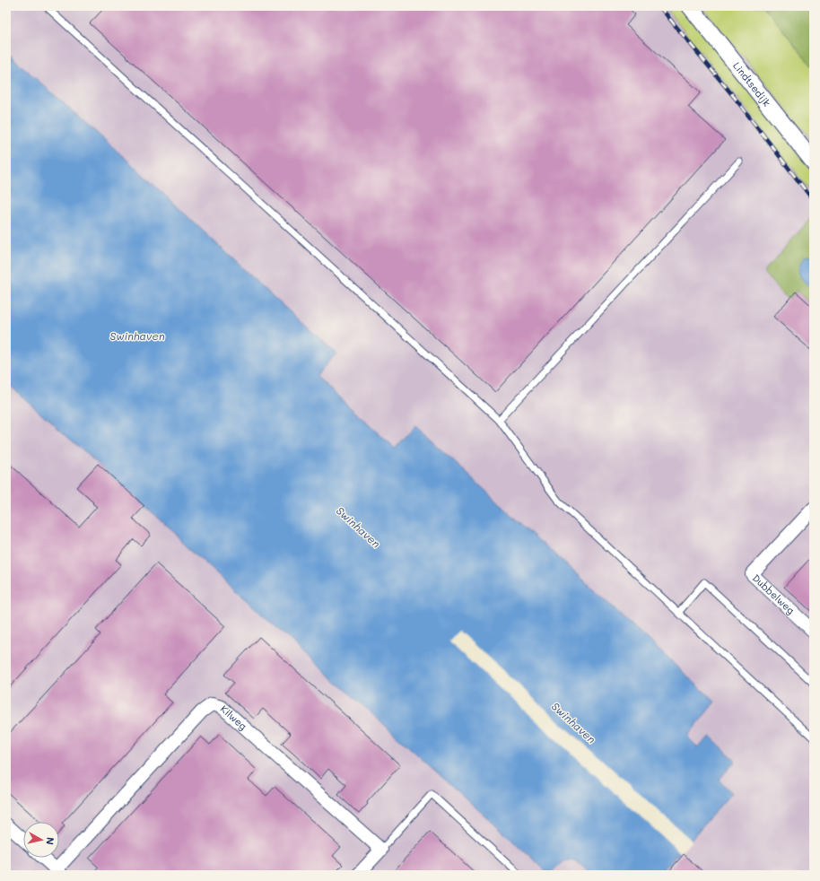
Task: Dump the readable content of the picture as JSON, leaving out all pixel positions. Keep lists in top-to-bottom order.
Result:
{
  "streets": {
    "street": ["Lindtsedijk", "Dubbelweg", "Kilweg"]
  },
  "water": ["Swinhaven"],
  "north": "right"
}
